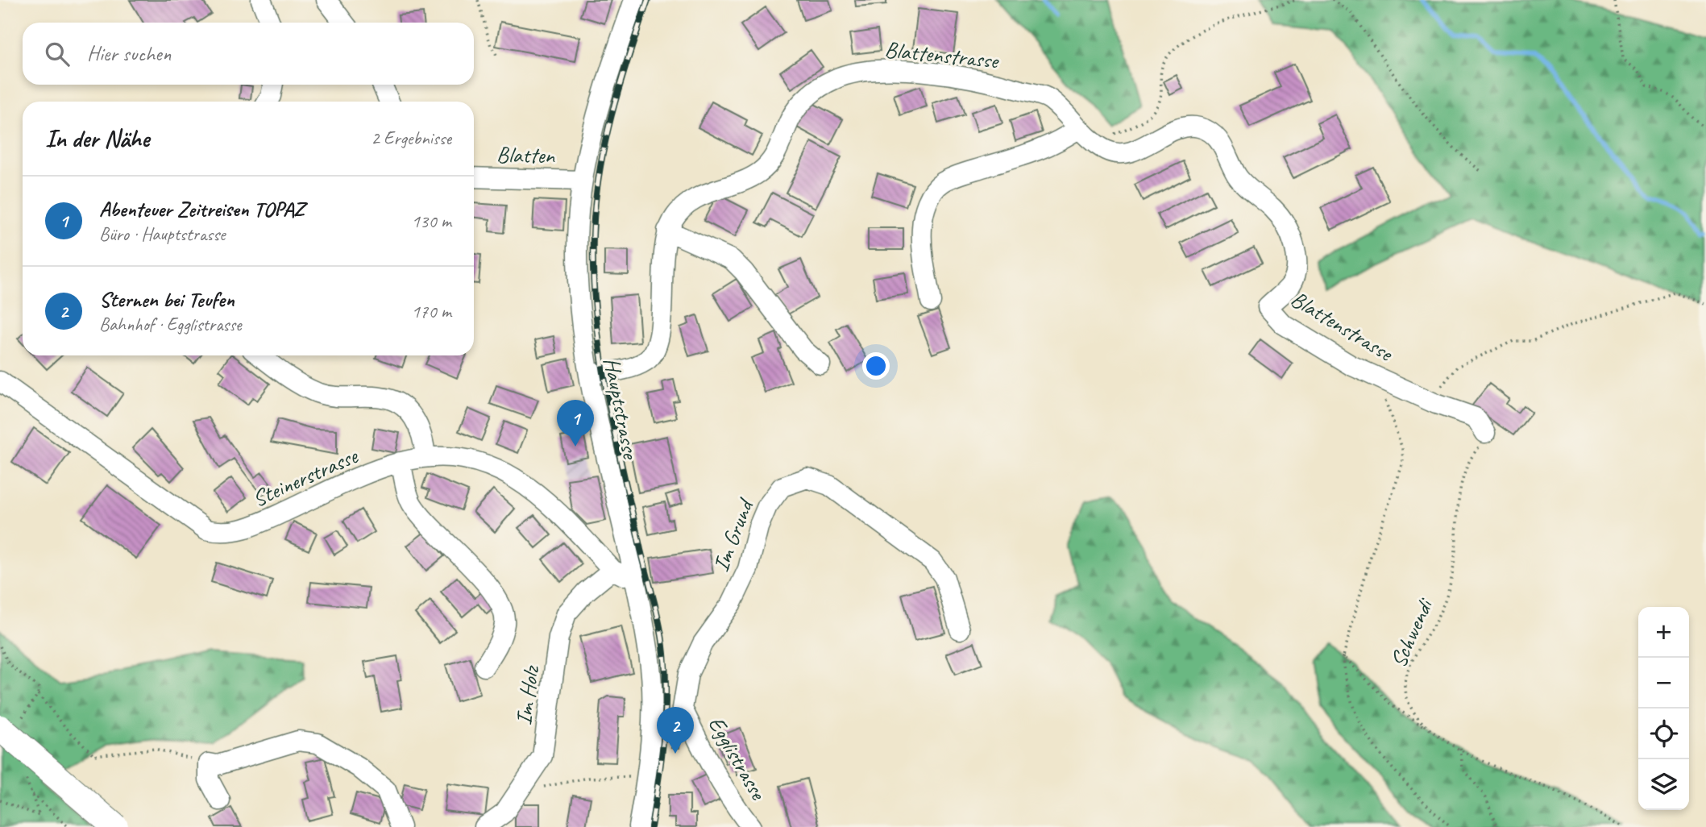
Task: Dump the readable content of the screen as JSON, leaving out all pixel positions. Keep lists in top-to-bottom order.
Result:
{
  "streets": {
    "street": [
      "Blattenstrasse",
      "Blatten",
      "Hauptstrasse",
      "Steinerstrasse",
      "Im Grund",
      "Im Holz",
      "Egglistrasse"
    ],
    "path": ["Schwendi"]
  },
  "crossings": [
    ["Blattenstrasse", "Hauptstrasse"],
    ["Blattenstrasse", "Schwendi"],
    ["Blatten", "Hauptstrasse"],
    ["Hauptstrasse", "Egglistrasse"],
    ["Steinerstrasse", "Im Holz"],
    ["Im Grund", "Egglistrasse"]
  ],
  "page": {
    "search": "Hier suchen",
    "heading": ["In der Nähe", "2 Ergebnisse"],
    "list": [
      {
        "mark": "1",
        "name": "Abenteuer Zeitreisen TOPAZ",
        "note": "Büro · Hauptstrasse",
        "value": "130 m"
      },
      {
        "mark": "2",
        "name": "Sternen bei Teufen",
        "note": "Bahnhof · Egglistrasse",
        "value": "170 m"
      }
    ],
    "pins": ["1", "2"],
    "map_buttons": ["+", "−"]
  }
}
